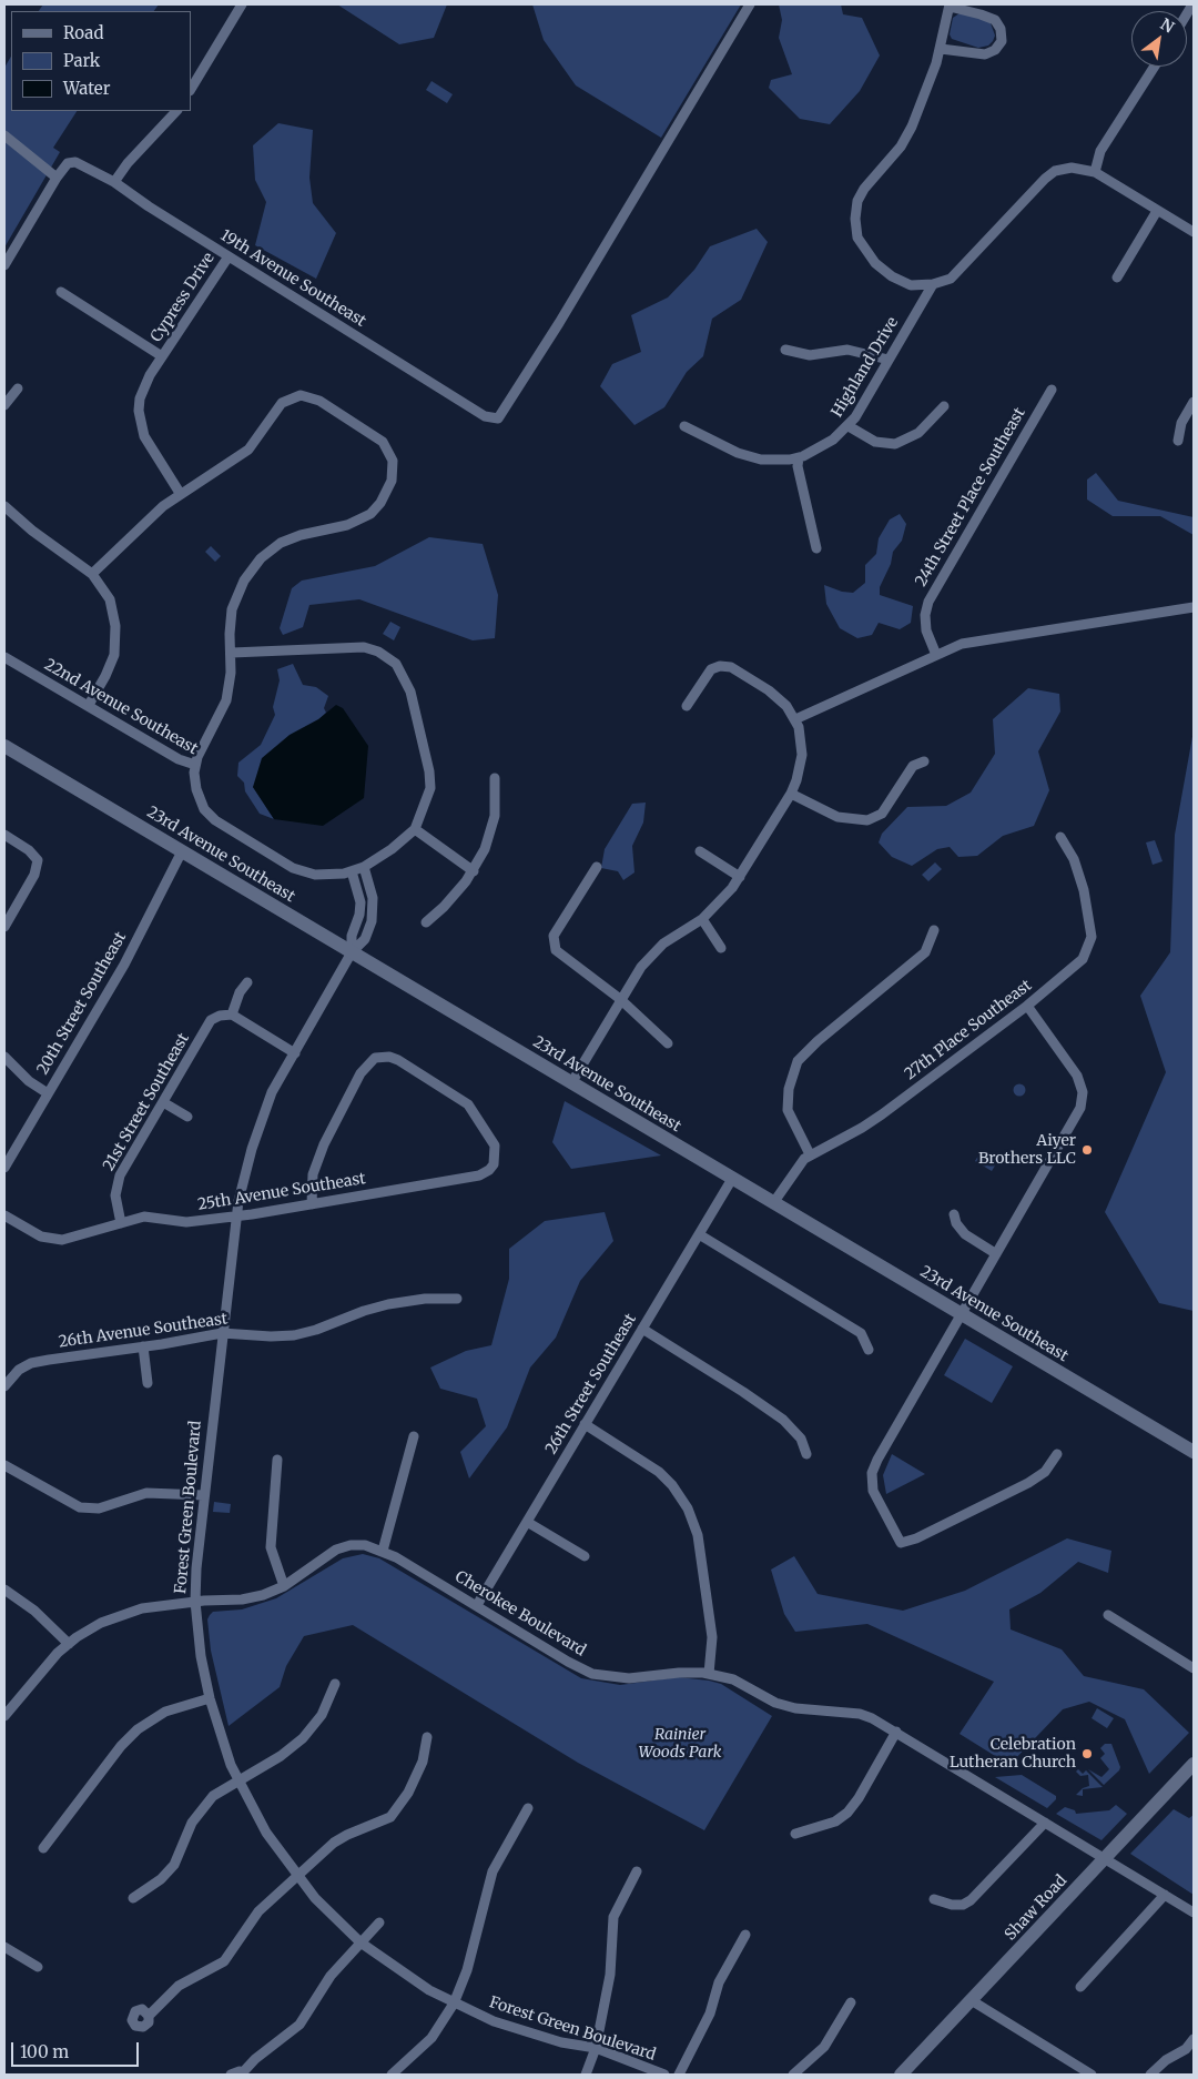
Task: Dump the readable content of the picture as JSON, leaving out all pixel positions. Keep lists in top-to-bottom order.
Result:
{
  "streets": {
    "street": [
      "19th Avenue Southeast",
      "Cypress Drive",
      "Highland Drive",
      "24th Street Place Southeast",
      "22nd Avenue Southeast",
      "23rd Avenue Southeast",
      "20th Street Southeast",
      "27th Place Southeast",
      "21st Street Southeast",
      "25th Avenue Southeast",
      "26th Avenue Southeast",
      "26th Street Southeast",
      "Forest Green Boulevard",
      "Cherokee Boulevard",
      "Shaw Road"
    ]
  },
  "crossings": [
    ["19th Avenue Southeast", "Cypress Drive"],
    ["22nd Avenue Southeast", "Forest Green Boulevard"],
    ["23rd Avenue Southeast", "20th Street Southeast"],
    ["23rd Avenue Southeast", "27th Place Southeast"],
    ["23rd Avenue Southeast", "26th Street Southeast"],
    ["23rd Avenue Southeast", "Forest Green Boulevard"],
    ["21st Street Southeast", "25th Avenue Southeast"],
    ["25th Avenue Southeast", "Forest Green Boulevard"],
    ["26th Avenue Southeast", "Forest Green Boulevard"],
    ["26th Street Southeast", "Cherokee Boulevard"],
    ["Forest Green Boulevard", "Cherokee Boulevard"],
    ["Cherokee Boulevard", "Shaw Road"]
  ],
  "parks": ["Rainier Woods Park"],
  "places": ["Aiyer Brothers LLC", "Celebration Lutheran Church"],
  "legend": ["Road", "Park", "Water"],
  "scale_bar": "100 m",
  "north": "top right"
}
